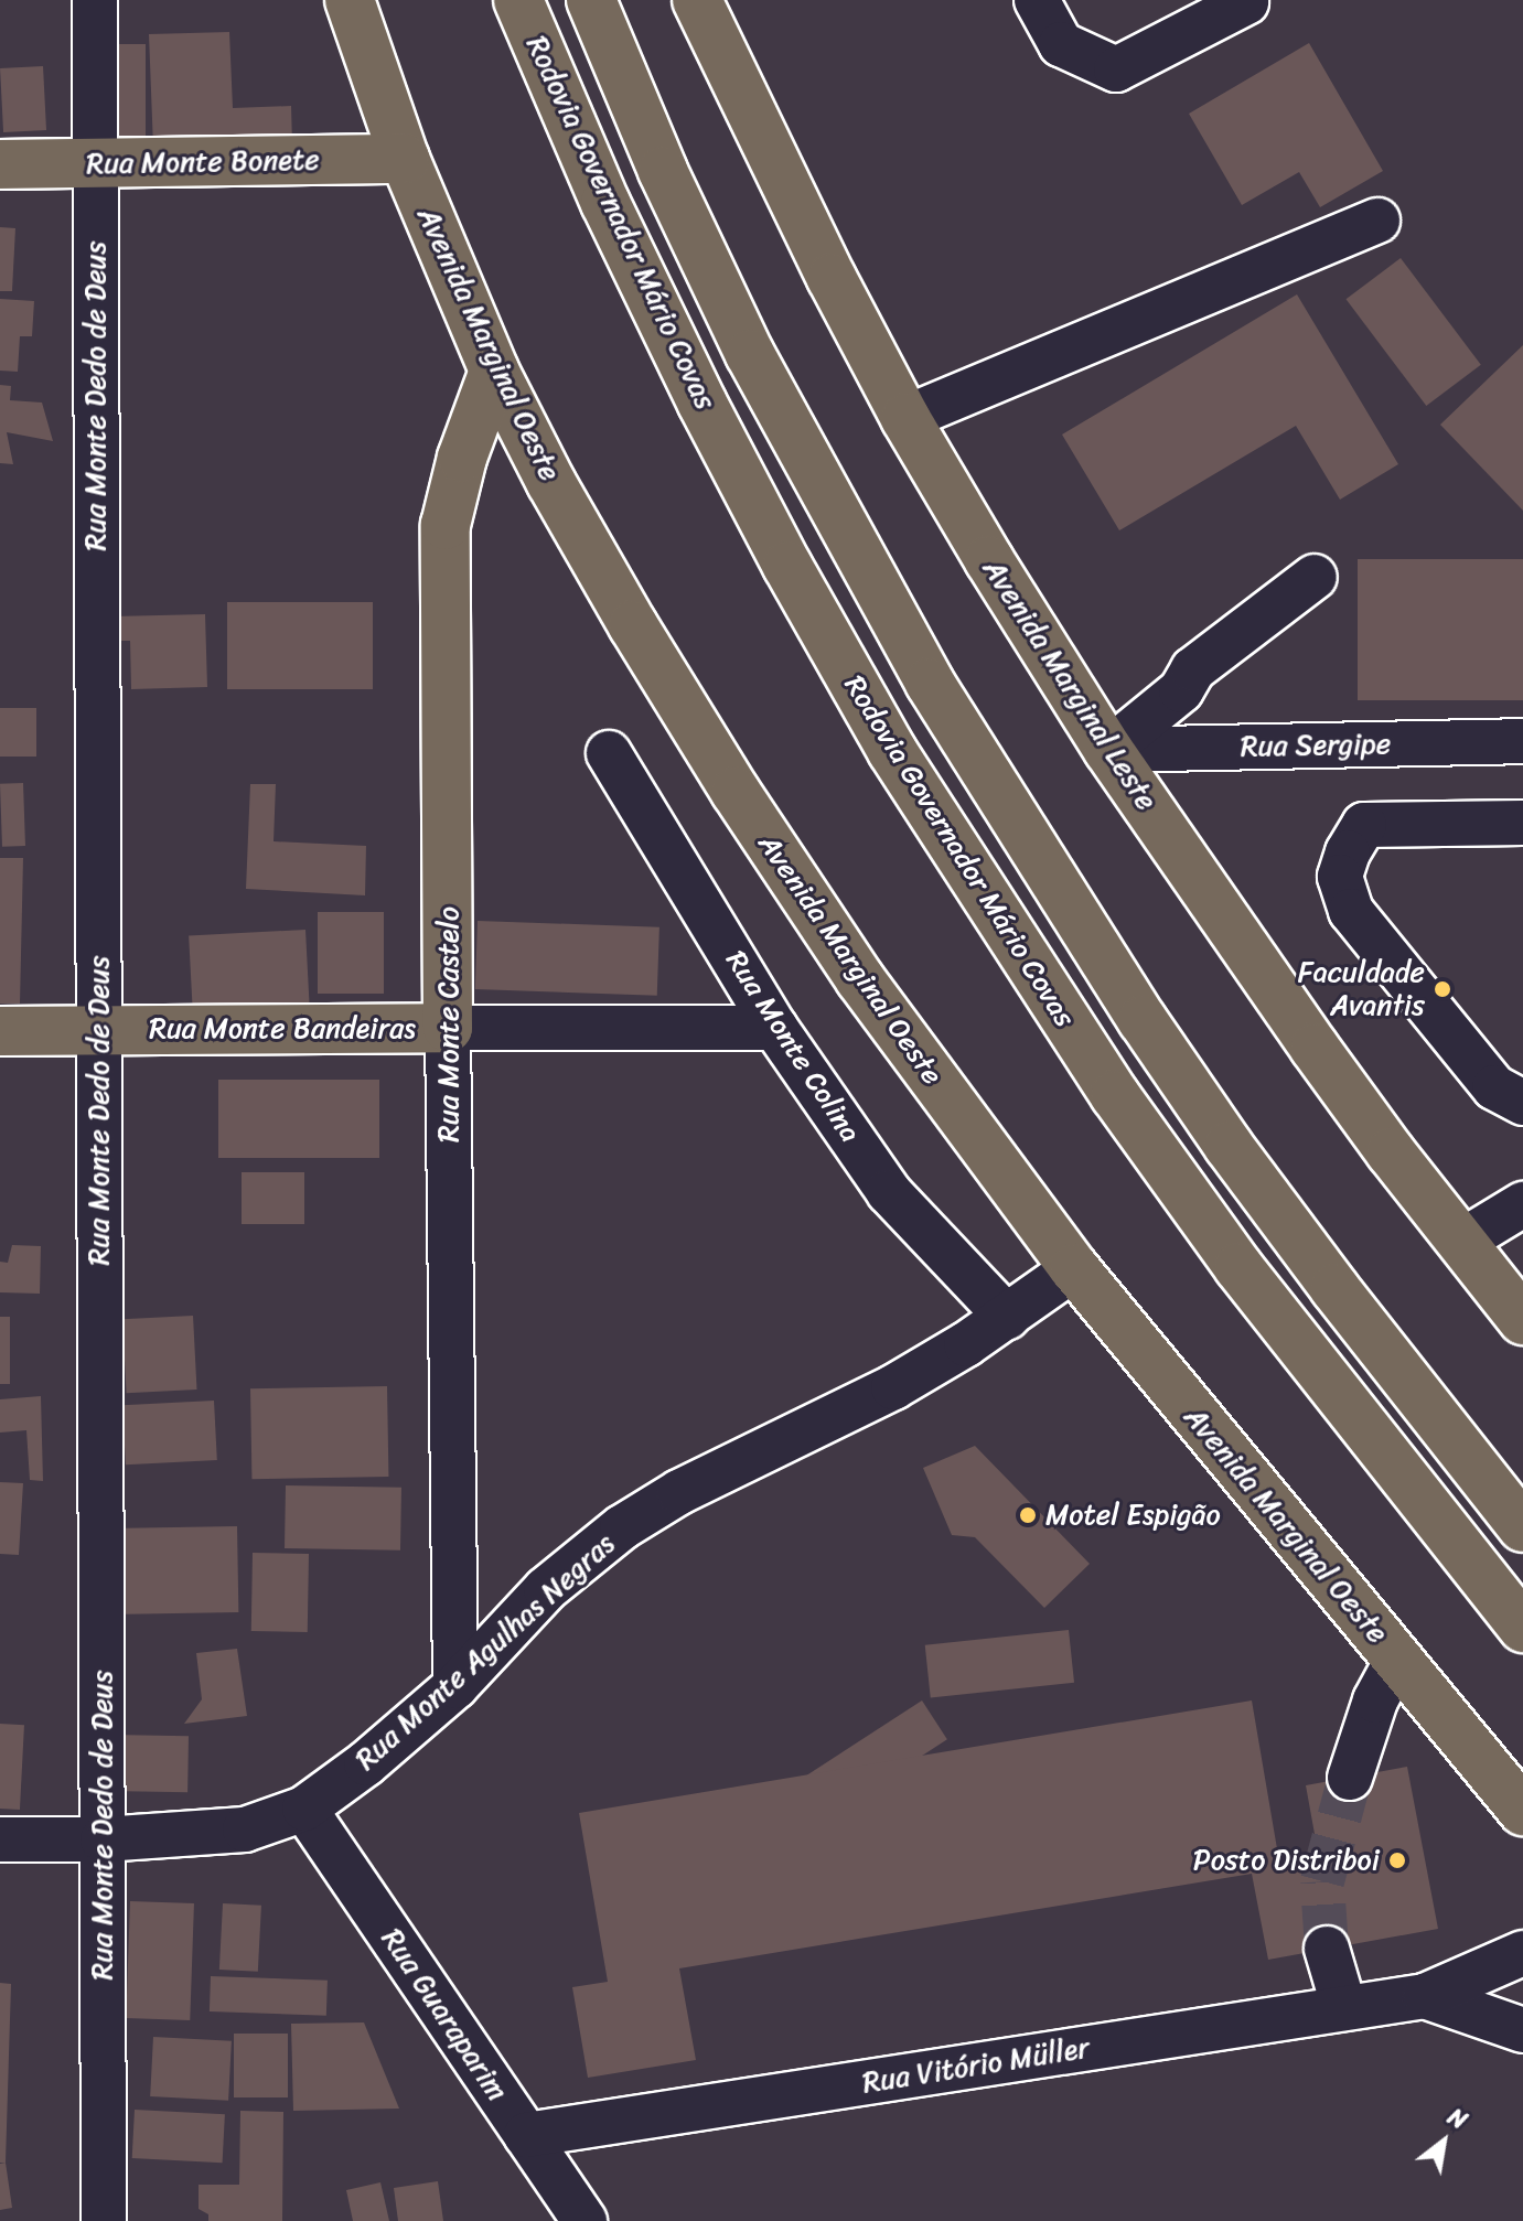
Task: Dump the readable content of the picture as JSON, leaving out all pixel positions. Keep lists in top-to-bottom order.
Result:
{
  "streets": {
    "main road": [
      "Rua Monte Bonete",
      "Rodovia Governador Mário Covas",
      "Avenida Marginal Oeste",
      "Avenida Marginal Leste",
      "Rua Monte Castelo",
      "Rua Monte Bandeiras"
    ],
    "street": [
      "Rua Monte Dedo de Deus",
      "Rua Sergipe",
      "Rua Monte Colina",
      "Rua Monte Agulhas Negras",
      "Rua Guaraparim",
      "Rua Vitório Müller"
    ]
  },
  "crossings": [
    ["Rua Monte Bonete", "Avenida Marginal Oeste"],
    ["Rua Monte Bonete", "Rua Monte Dedo de Deus"],
    ["Avenida Marginal Oeste", "Rua Monte Castelo"],
    ["Avenida Marginal Oeste", "Rua Monte Agulhas Negras"],
    ["Rua Monte Dedo de Deus", "Rua Monte Bandeiras"],
    ["Rua Monte Dedo de Deus", "Rua Monte Agulhas Negras"],
    ["Avenida Marginal Leste", "Rua Sergipe"],
    ["Rua Monte Castelo", "Rua Monte Bandeiras"],
    ["Rua Monte Castelo", "Rua Monte Agulhas Negras"],
    ["Rua Monte Bandeiras", "Rua Monte Colina"],
    ["Rua Monte Colina", "Rua Monte Agulhas Negras"],
    ["Rua Monte Agulhas Negras", "Rua Guaraparim"],
    ["Rua Guaraparim", "Rua Vitório Müller"]
  ],
  "places": ["Faculdade Avantis", "Motel Espigão", "Posto Distriboi"],
  "north": "top right"
}
